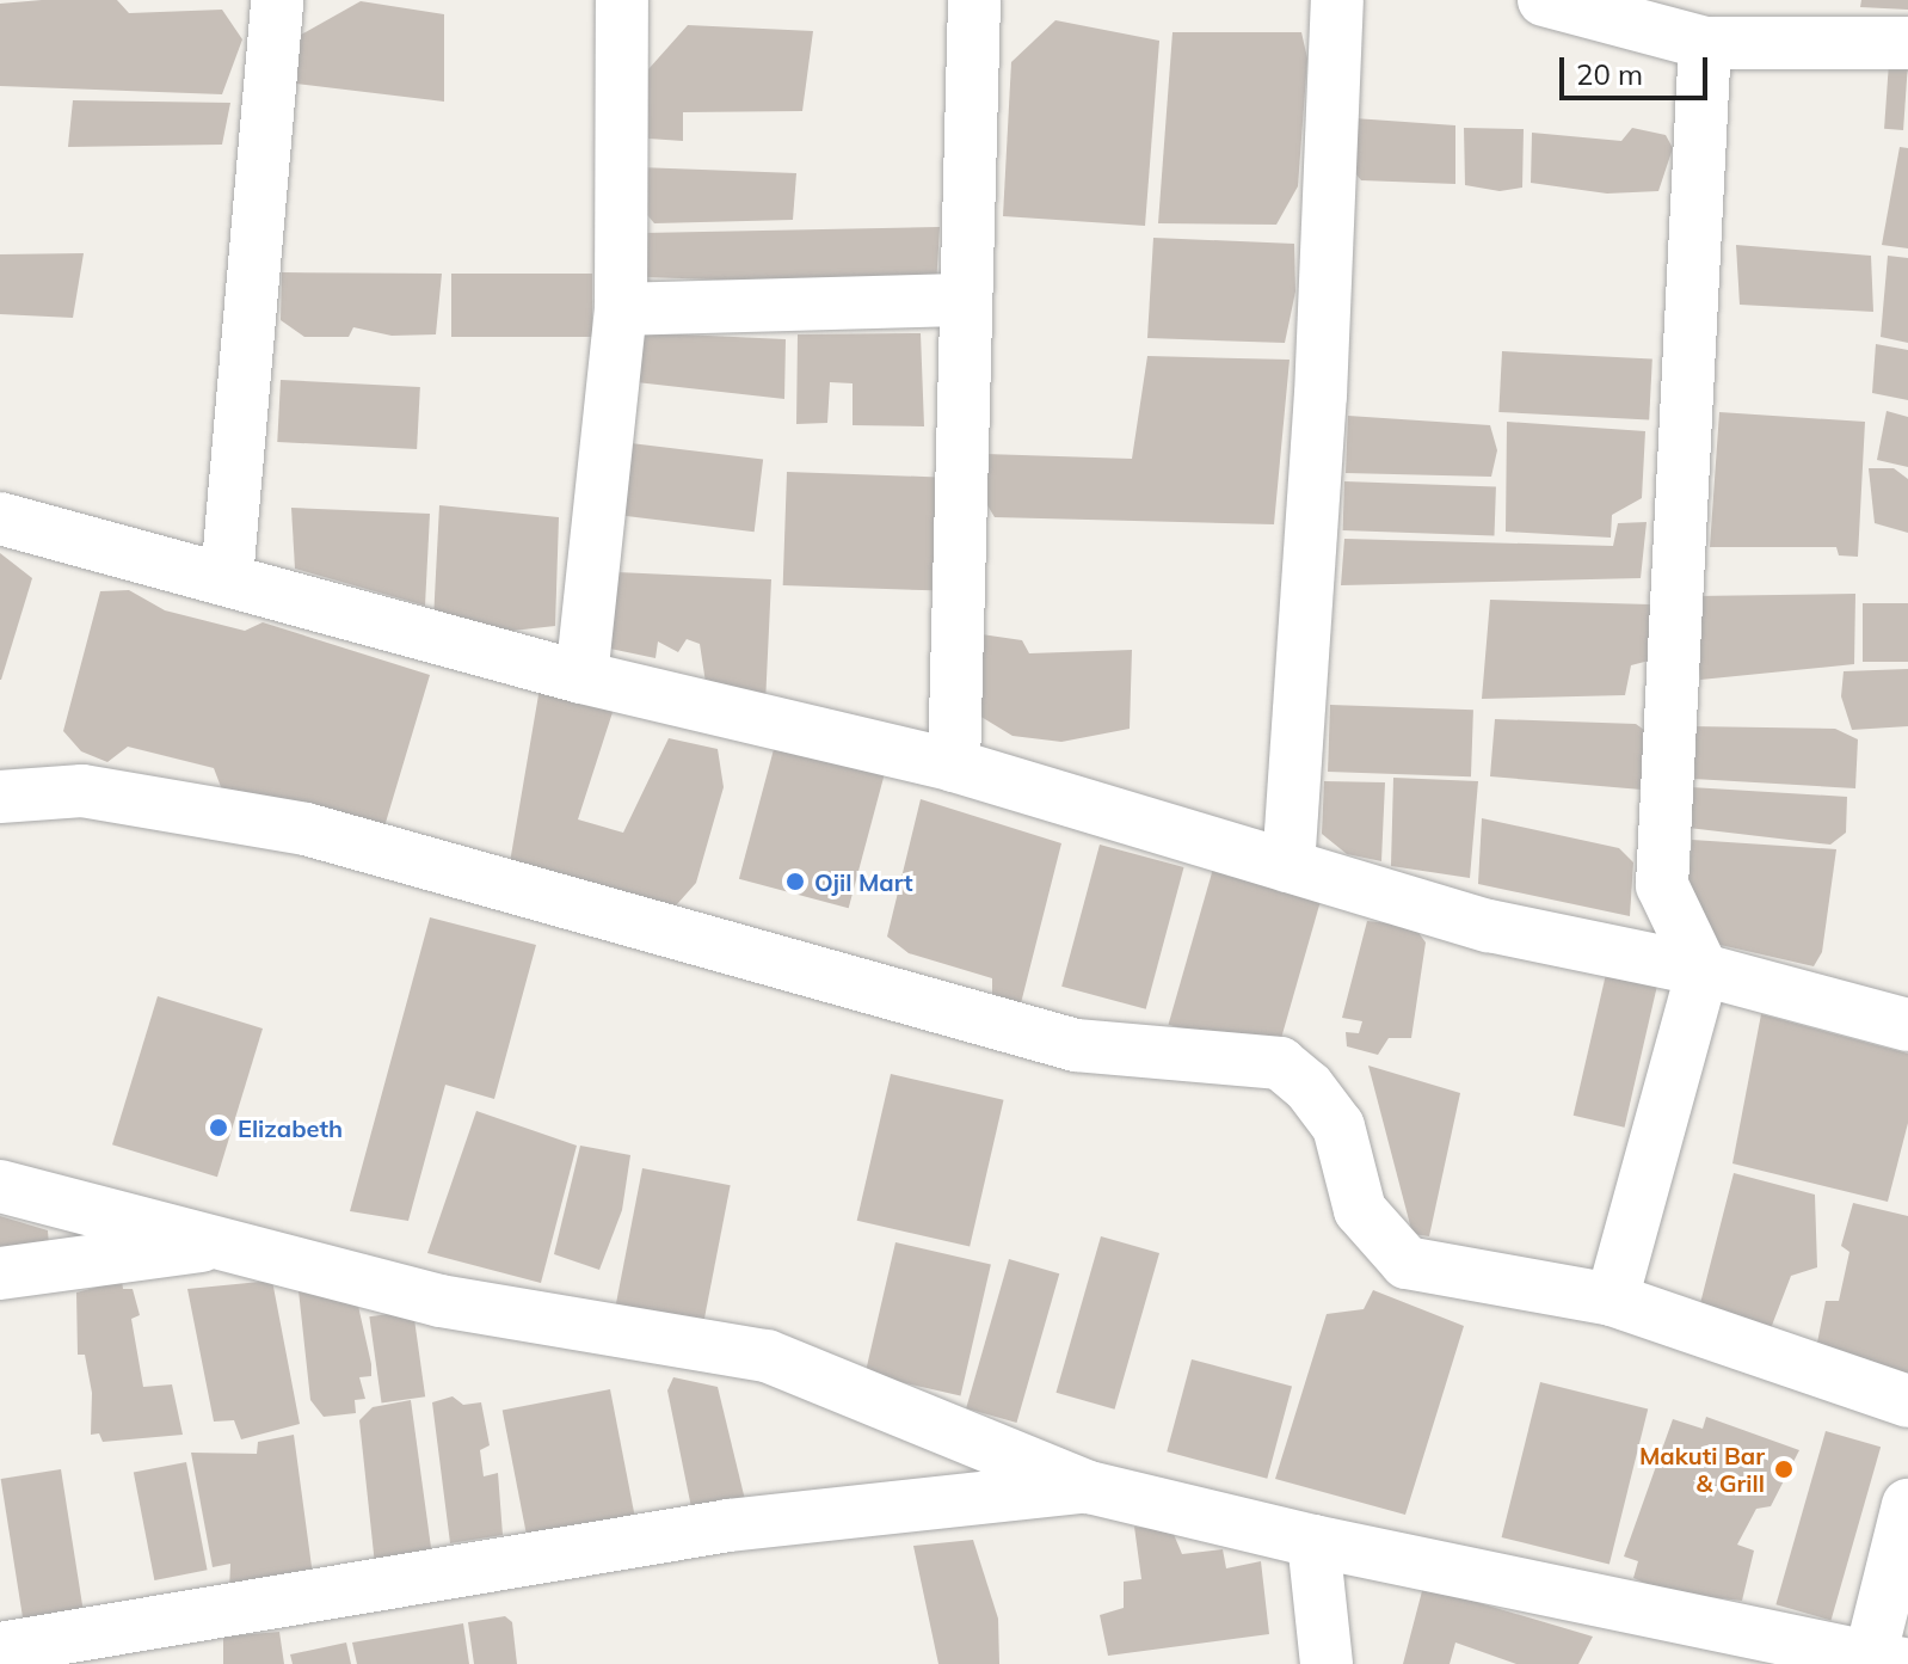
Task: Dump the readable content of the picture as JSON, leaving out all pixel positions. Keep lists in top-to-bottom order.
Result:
{
  "places": ["Ojil Mart", "Elizabeth", "Makuti Bar & Grill"],
  "scale_bar": "20 m"
}
